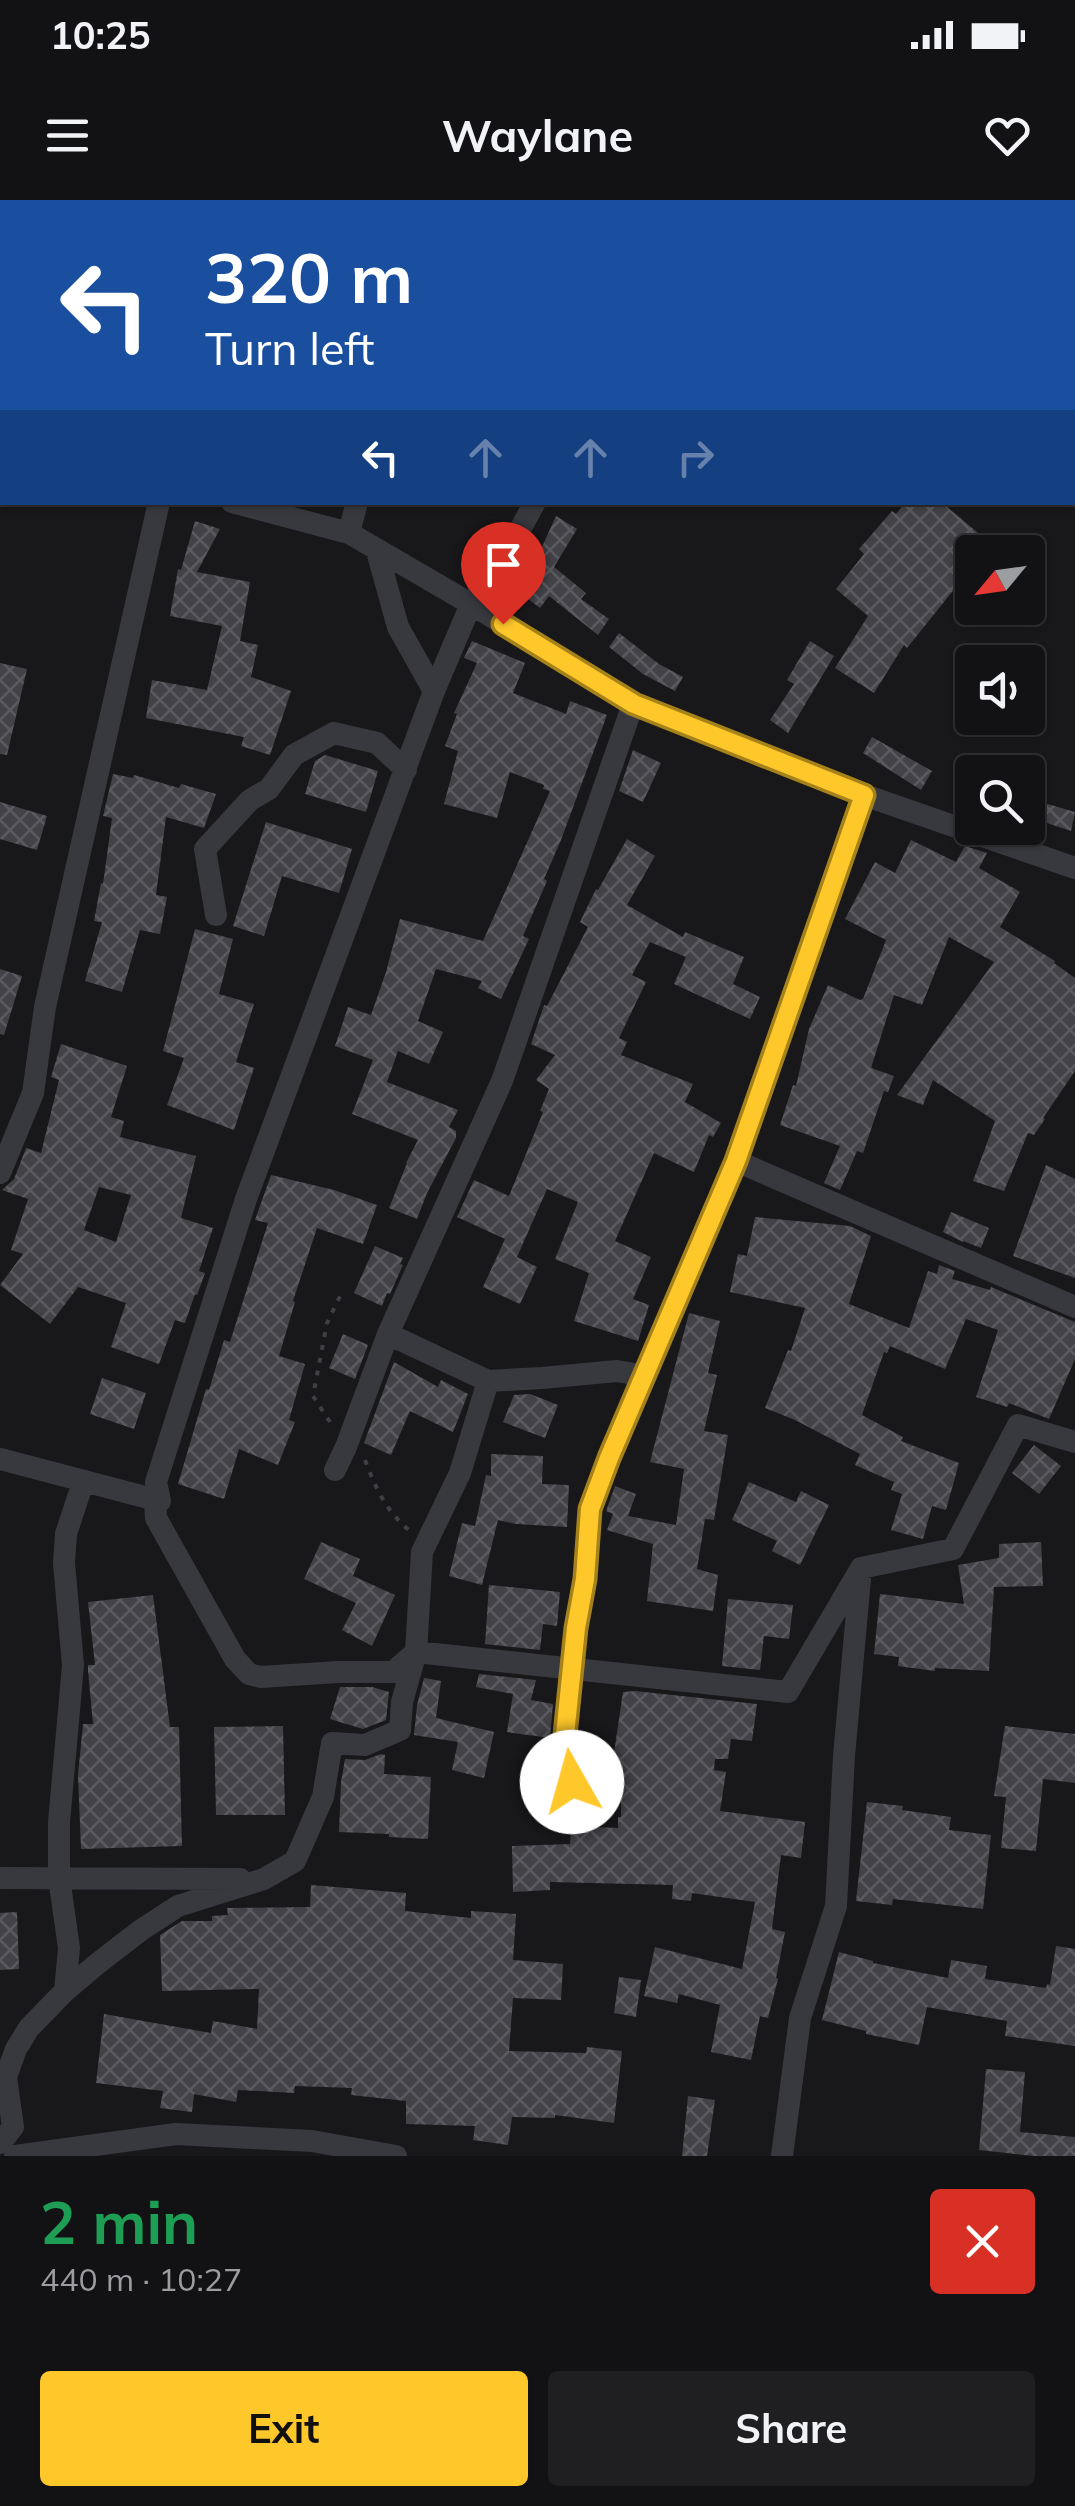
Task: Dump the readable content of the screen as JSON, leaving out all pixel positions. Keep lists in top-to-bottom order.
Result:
{
  "north": "bottom left",
  "page": {
    "status": "10:25",
    "header": "Waylane",
    "turn": ["320 m", "Turn left"],
    "heading": ["2 min", "440 m · 10:27"],
    "buttons": ["Exit", "Share"]
  }
}
